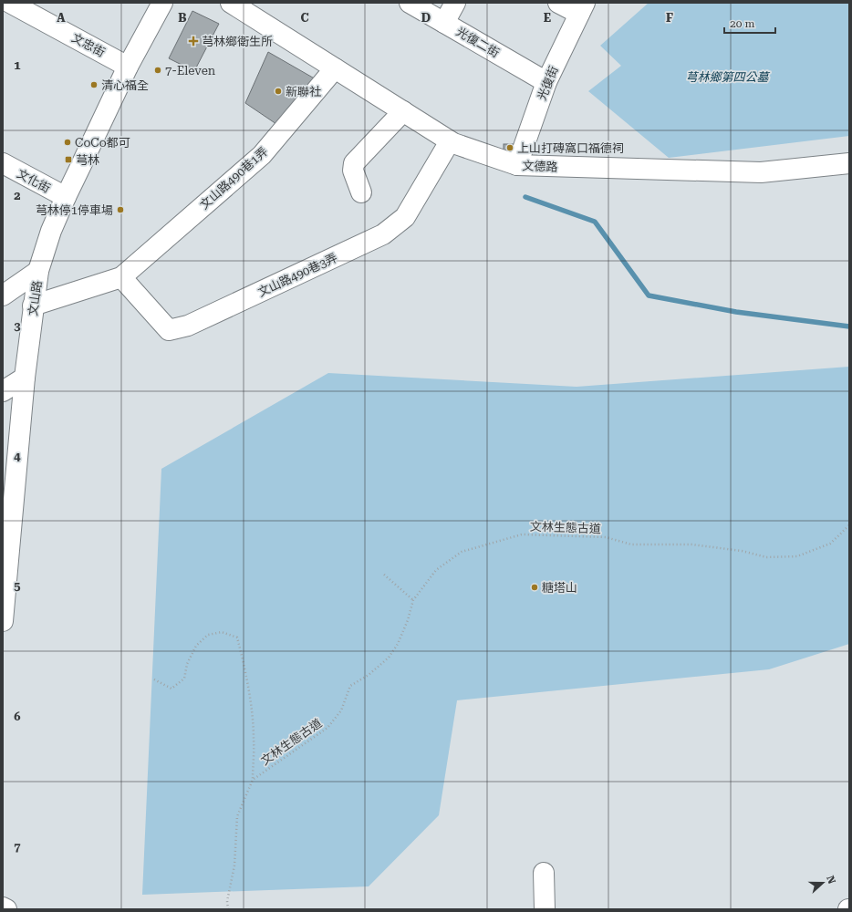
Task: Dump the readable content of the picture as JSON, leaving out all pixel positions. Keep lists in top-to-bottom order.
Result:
{
  "streets": {
    "main road": [
      "光復二街",
      "文忠街",
      "光復街",
      "文德路",
      "文山路490巷1弄",
      "文化街",
      "文山路490巷3弄",
      "文山路"
    ],
    "path": ["文林生態古道"]
  },
  "crossings": [
    ["光復二街", "光復街"],
    ["文忠街", "文山路"],
    ["光復街", "文德路"],
    ["文德路", "文山路490巷1弄"],
    ["文德路", "文山路490巷3弄"],
    ["文山路490巷1弄", "文山路490巷3弄"],
    ["文化街", "文山路"]
  ],
  "parks": ["芎林鄉第四公墓"],
  "places": {
    "health": ["芎林鄉衛生所"],
    "other": [
      "7-Eleven",
      "清心福全",
      "新聯社",
      "CoCo都可",
      "上山打磚窩口福德祠",
      "芎林停1停車場",
      "糖塔山"
    ],
    "transit": ["芎林"]
  },
  "scale_bar": "20 m",
  "north": "right",
  "grid": {
    "columns": [
      "A",
      "B",
      "C",
      "D",
      "E",
      "F"
    ],
    "rows": [
      "1",
      "2",
      "3",
      "4",
      "5",
      "6",
      "7"
    ]
  }
}
